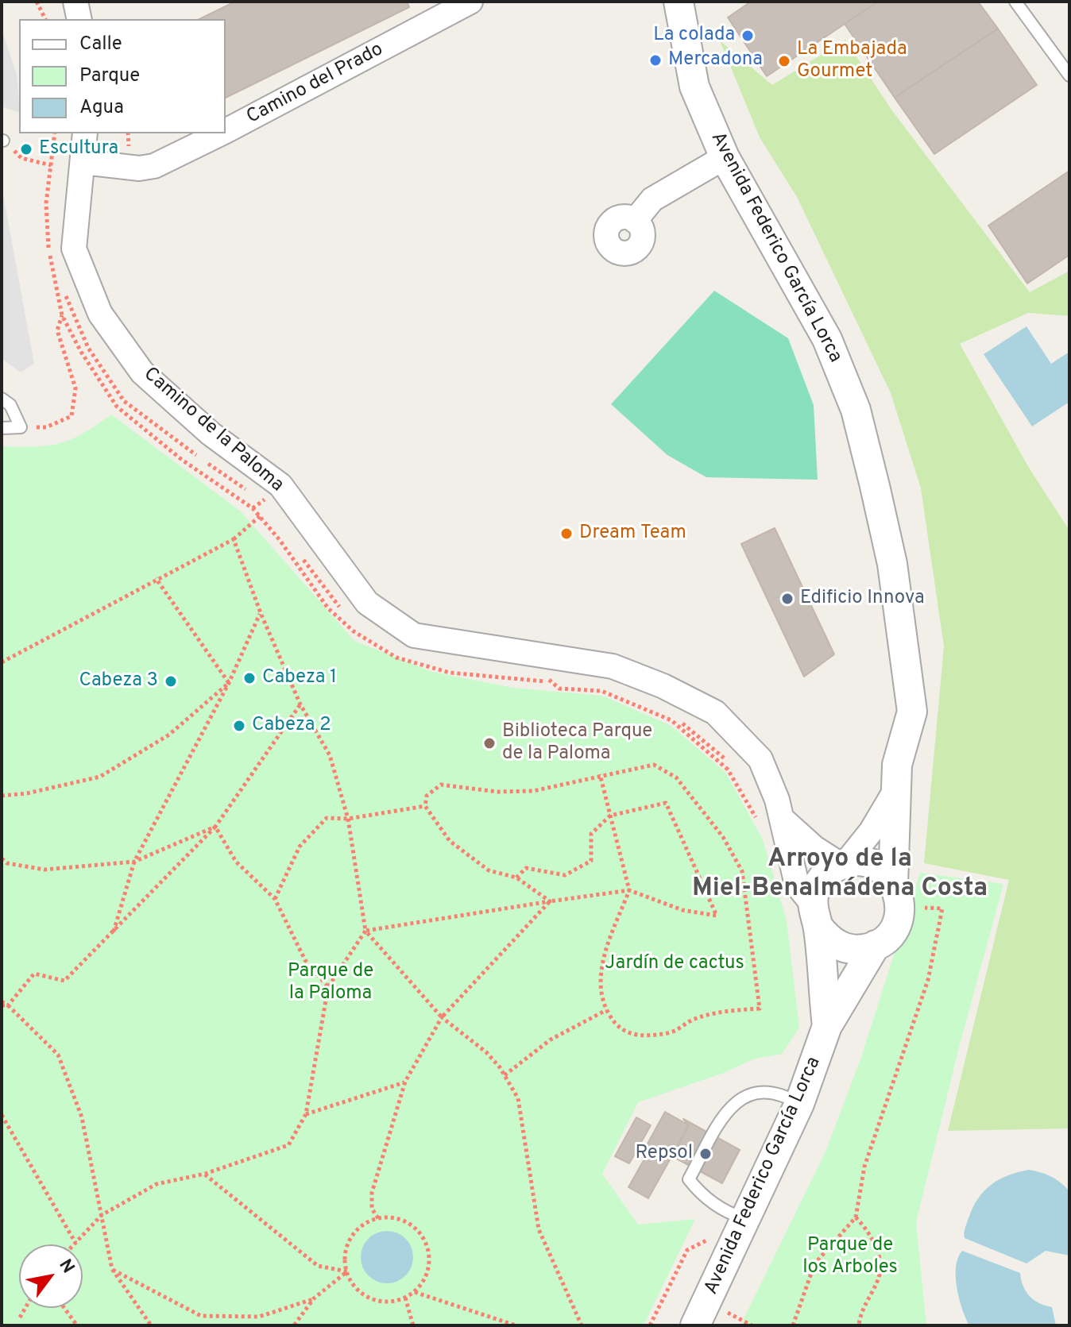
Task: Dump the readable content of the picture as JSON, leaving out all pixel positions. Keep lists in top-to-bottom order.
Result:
{
  "streets": {
    "street": ["Camino del Prado", "Avenida Federico García Lorca", "Camino de la Paloma"]
  },
  "crossings": [
    ["Camino del Prado", "Camino de la Paloma"],
    ["Avenida Federico García Lorca", "Camino de la Paloma"]
  ],
  "districts": ["Arroyo de la Miel-Benalmádena Costa"],
  "parks": ["Jardín de cactus", "Parque de la Paloma", "Parque de los Arboles"],
  "places": [
    "La colada",
    "Mercadona",
    "La Embajada Gourmet",
    "Escultura",
    "Dream Team",
    "Edificio Innova",
    "Cabeza 1",
    "Cabeza 3",
    "Cabeza 2",
    "Biblioteca Parque de la Paloma",
    "Repsol"
  ],
  "legend": ["Calle", "Parque", "Agua"],
  "north": "top right"
}
